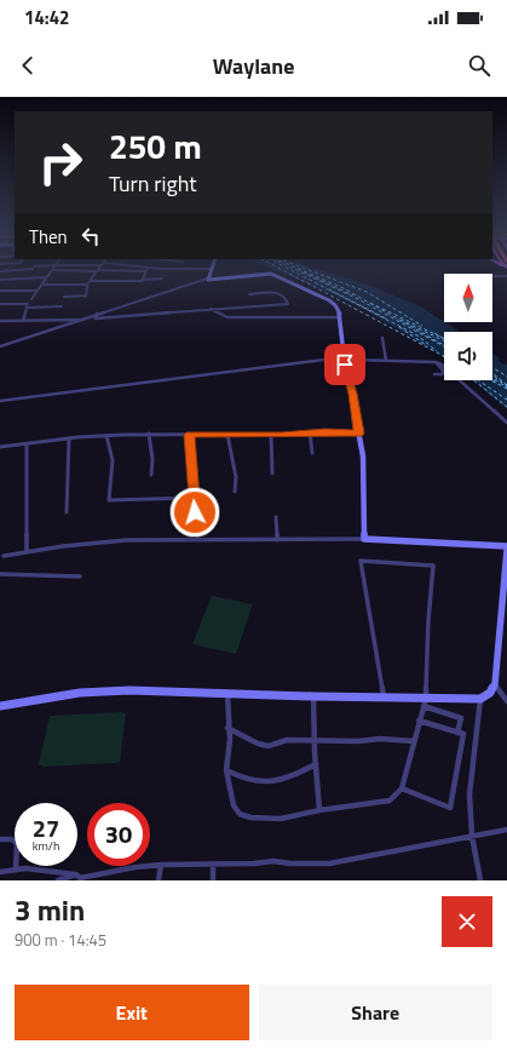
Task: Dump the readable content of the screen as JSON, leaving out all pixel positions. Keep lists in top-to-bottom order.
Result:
{
  "north": "top",
  "page": {
    "status": "14:42",
    "header": "Waylane",
    "turn": ["250 m", "Turn right"],
    "then": "Then",
    "speed": "27 km/h",
    "limit": "30",
    "heading": ["3 min", "900 m · 14:45"],
    "buttons": ["Exit", "Share"]
  }
}
